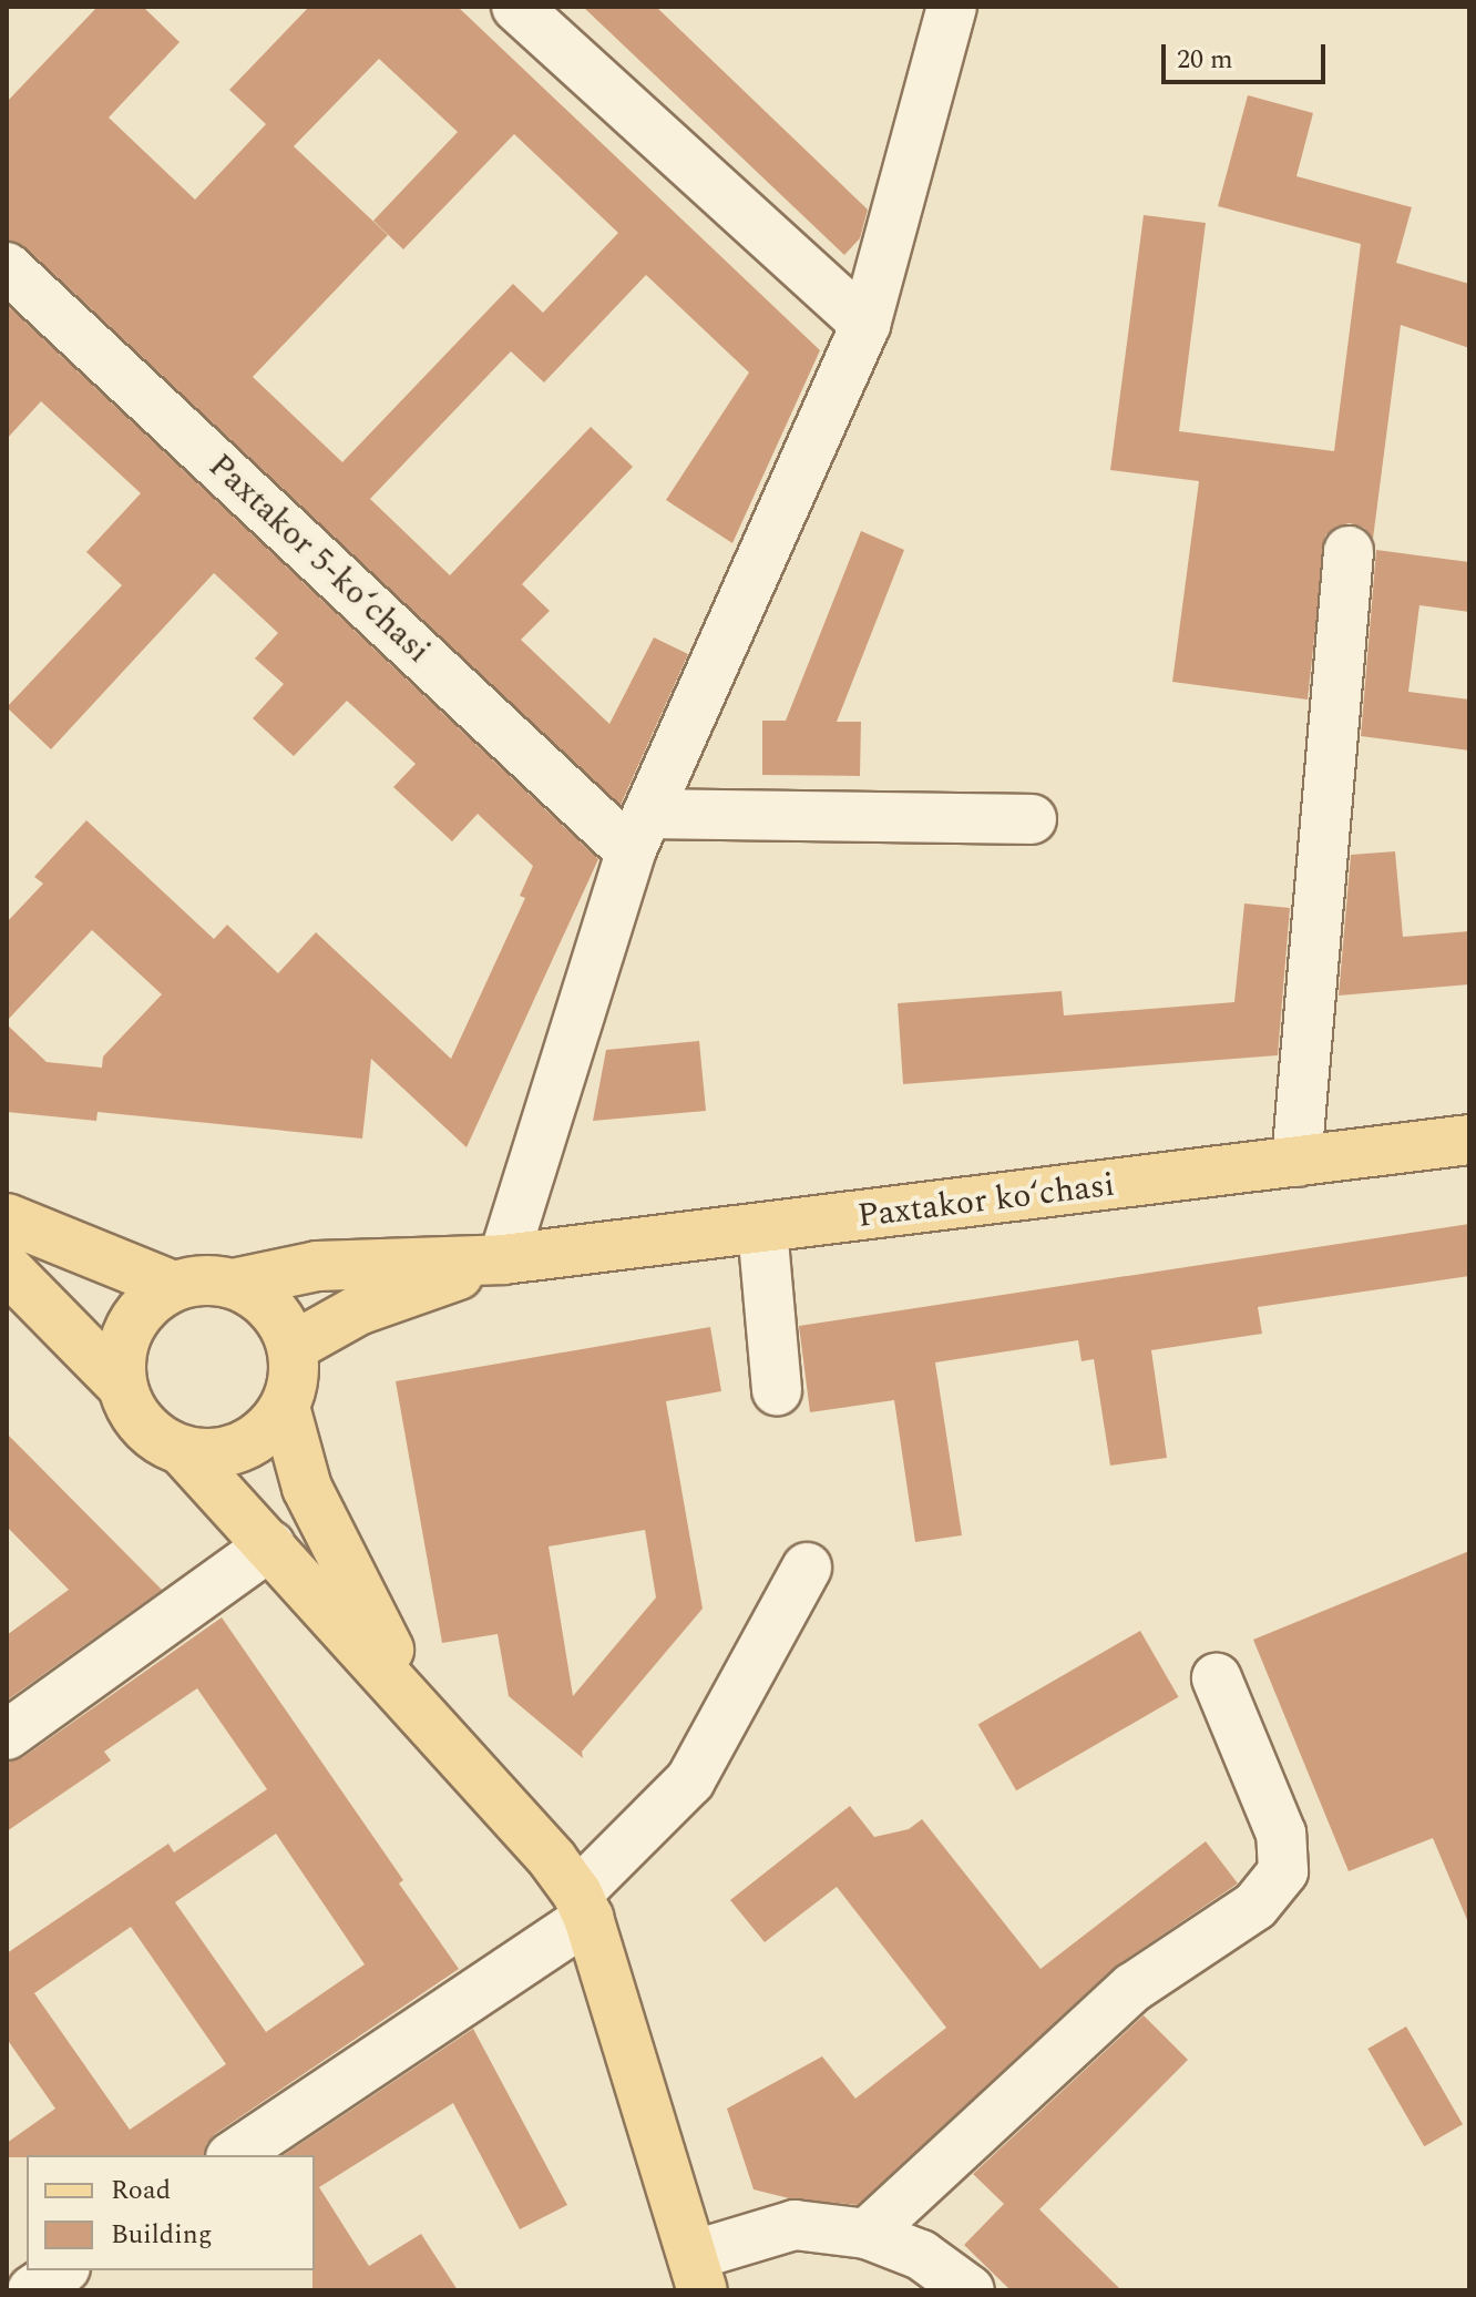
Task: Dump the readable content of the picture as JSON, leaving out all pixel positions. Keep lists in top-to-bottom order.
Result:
{
  "streets": {
    "main road": ["Paxtakor koʻchasi"],
    "street": ["Paxtakor 5-koʻchasi"]
  },
  "legend": ["Road", "Building"],
  "scale_bar": "20 m"
}
